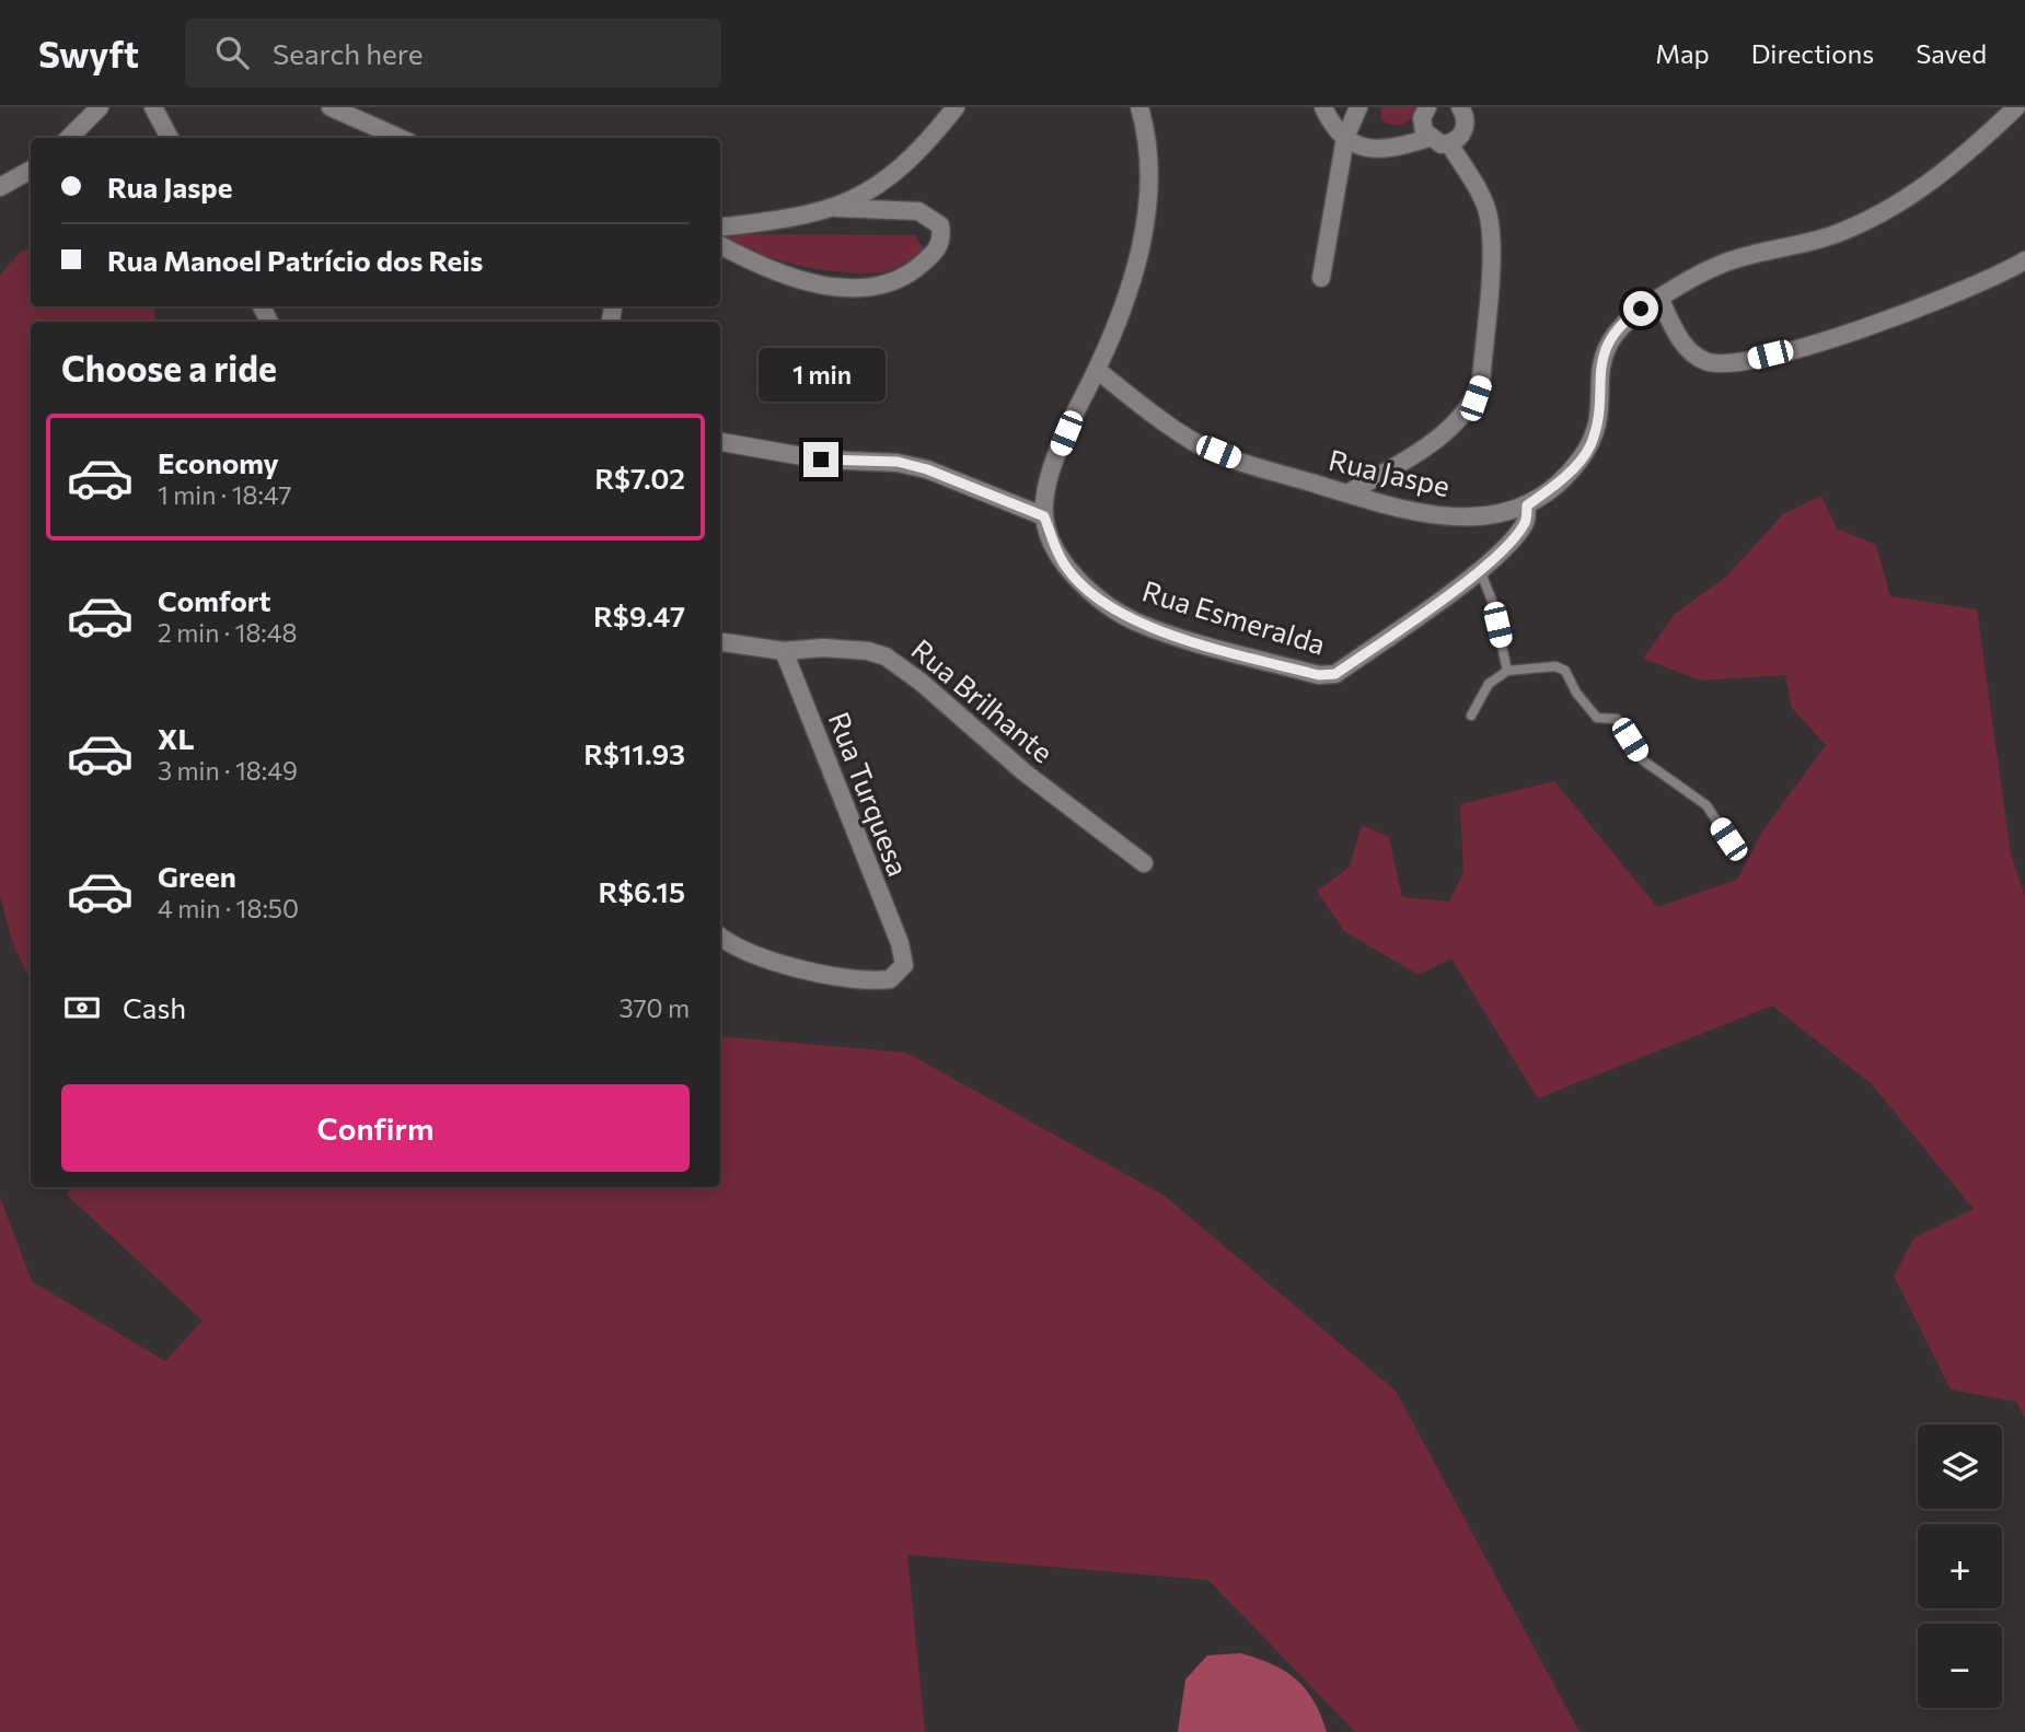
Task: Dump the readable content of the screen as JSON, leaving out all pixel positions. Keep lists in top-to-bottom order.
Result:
{
  "streets": {
    "street": [
      "Rua Jaspe",
      "Rua Esmeralda",
      "Rua Brilhante",
      "Rua Turquesa"
    ]
  },
  "crossings": [
    ["Rua Jaspe", "Rua Esmeralda"],
    ["Rua Brilhante", "Rua Turquesa"]
  ],
  "page": {
    "header": "Swyft",
    "search": "Search here",
    "nav": ["Map", "Directions", "Saved"],
    "banner": ["Rua Jaspe", "Rua Manoel Patrício dos Reis"],
    "heading": "Choose a ride",
    "bubble": "1 min",
    "list": [
      {
        "name": "Economy",
        "note": "1 min · 18:47",
        "value": "R$7.02"
      },
      {
        "name": "Comfort",
        "note": "2 min · 18:48",
        "value": "R$9.47"
      },
      {
        "name": "XL",
        "note": "3 min · 18:49",
        "value": "R$11.93"
      },
      {
        "name": "Green",
        "note": "4 min · 18:50",
        "value": "R$6.15"
      }
    ],
    "pay": ["Cash", "370 m"],
    "buttons": "Confirm",
    "map_buttons": ["+", "−"]
  }
}
